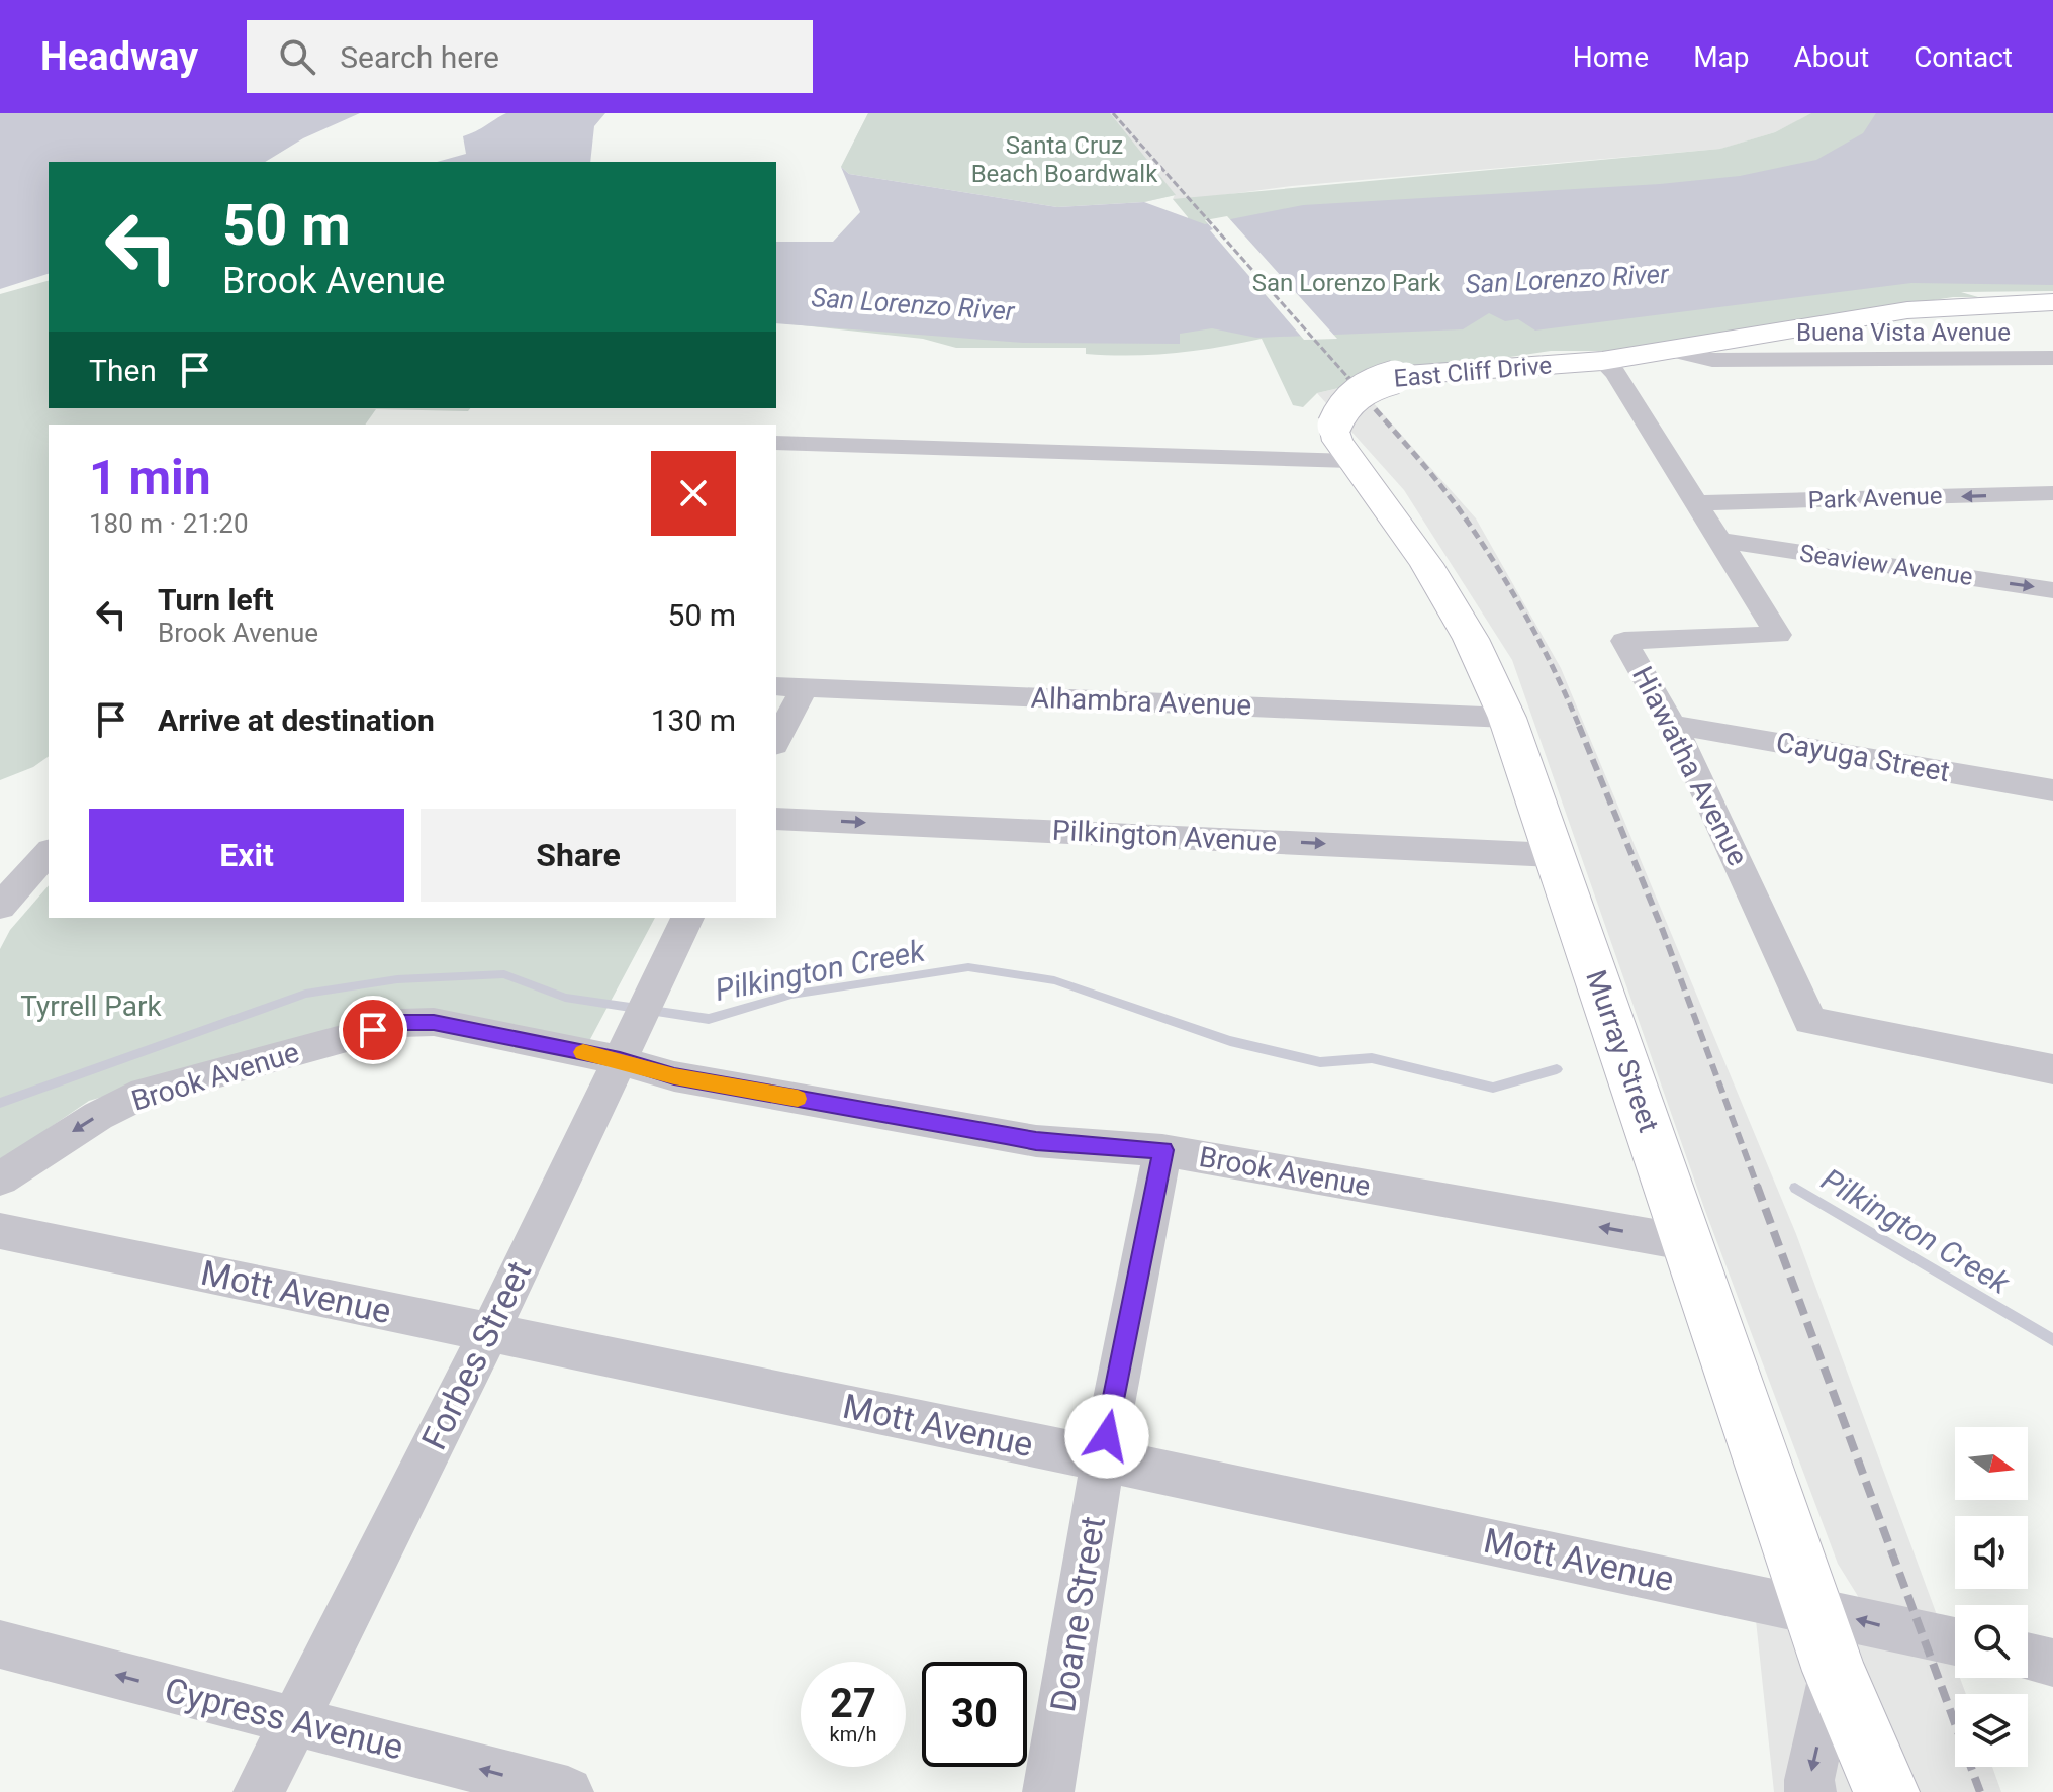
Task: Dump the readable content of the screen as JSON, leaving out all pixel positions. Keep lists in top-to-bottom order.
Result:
{
  "streets": {
    "main road": ["East Cliff Drive", "Murray Street"],
    "street": [
      "Buena Vista Avenue",
      "Park Avenue",
      "Seaview Avenue",
      "Alhambra Avenue",
      "Cayuga Street",
      "Hiawatha Avenue",
      "Pilkington Avenue",
      "Brook Avenue",
      "Mott Avenue",
      "Forbes Street",
      "Doane Street",
      "Cypress Avenue"
    ]
  },
  "crossings": [
    ["Buena Vista Avenue", "East Cliff Drive"],
    ["East Cliff Drive", "Hiawatha Avenue"],
    ["East Cliff Drive", "Murray Street"],
    ["Park Avenue", "Hiawatha Avenue"],
    ["Seaview Avenue", "Hiawatha Avenue"],
    ["Alhambra Avenue", "Murray Street"],
    ["Cayuga Street", "Hiawatha Avenue"],
    ["Pilkington Avenue", "Murray Street"],
    ["Murray Street", "Brook Avenue"],
    ["Murray Street", "Mott Avenue"],
    ["Brook Avenue", "Forbes Street"],
    ["Brook Avenue", "Doane Street"],
    ["Mott Avenue", "Forbes Street"],
    ["Mott Avenue", "Doane Street"],
    ["Forbes Street", "Cypress Avenue"]
  ],
  "one_way": [
    "Park Avenue",
    "Seaview Avenue",
    "Pilkington Avenue",
    "Brook Avenue",
    "Cypress Avenue"
  ],
  "water": ["San Lorenzo River", "Pilkington Creek"],
  "parks": ["Santa Cruz Beach Boardwalk", "San Lorenzo Park", "Tyrrell Park"],
  "north": "right",
  "page": {
    "header": "Headway",
    "search": "Search here",
    "nav": [
      "Home",
      "Map",
      "About",
      "Contact"
    ],
    "turn": ["50 m", "Brook Avenue"],
    "then": "Then",
    "heading": ["1 min", "180 m · 21:20"],
    "list": [
      {
        "name": "Turn left",
        "note": "Brook Avenue",
        "value": "50 m"
      },
      {
        "name": "Arrive at destination",
        "value": "130 m"
      }
    ],
    "buttons": ["Exit", "Share"],
    "speed": "27 km/h",
    "limit": "30"
  }
}
